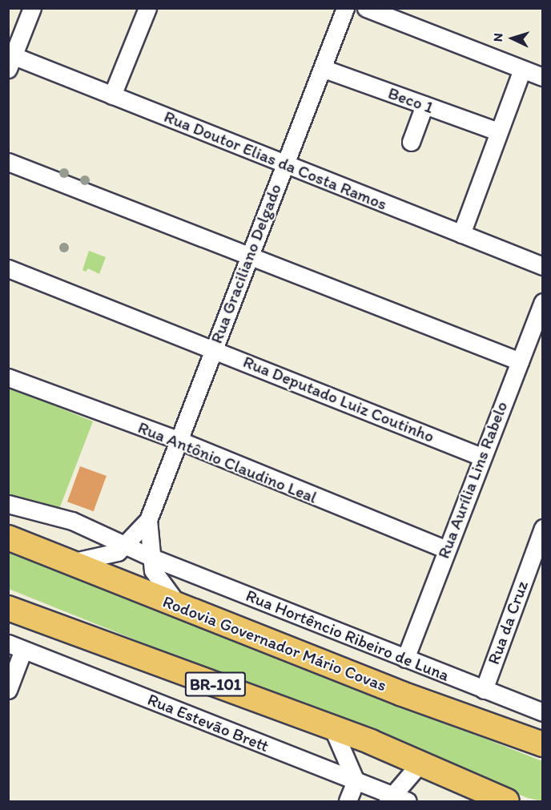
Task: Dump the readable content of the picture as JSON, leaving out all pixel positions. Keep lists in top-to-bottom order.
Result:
{
  "streets": {
    "highway": ["Rodovia Governador Mário Covas", "BR-101"],
    "street": [
      "Beco 1",
      "Rua Doutor Elias da Costa Ramos",
      "Rua Graciliano Delgado",
      "Rua Deputado Luiz Coutinho",
      "Rua Antônio Claudino Leal",
      "Rua Aurília Lins Rabelo",
      "Rua da Cruz",
      "Rua Hortêncio Ribeiro de Luna",
      "Rua Estevão Brett"
    ]
  },
  "crossings": [
    ["Beco 1", "Rua Graciliano Delgado"],
    ["Rua Doutor Elias da Costa Ramos", "Rua Graciliano Delgado"],
    ["Rua Graciliano Delgado", "Rua Deputado Luiz Coutinho"],
    ["Rua Graciliano Delgado", "Rua Antônio Claudino Leal"],
    ["Rua Graciliano Delgado", "Rua Hortêncio Ribeiro de Luna"],
    ["Rua Graciliano Delgado", "Rodovia Governador Mário Covas"],
    ["Rua Deputado Luiz Coutinho", "Rua Aurília Lins Rabelo"],
    ["Rua Antônio Claudino Leal", "Rua Aurília Lins Rabelo"],
    ["Rua Aurília Lins Rabelo", "Rua Hortêncio Ribeiro de Luna"],
    ["Rua da Cruz", "Rua Hortêncio Ribeiro de Luna"]
  ],
  "north": "left"
}
